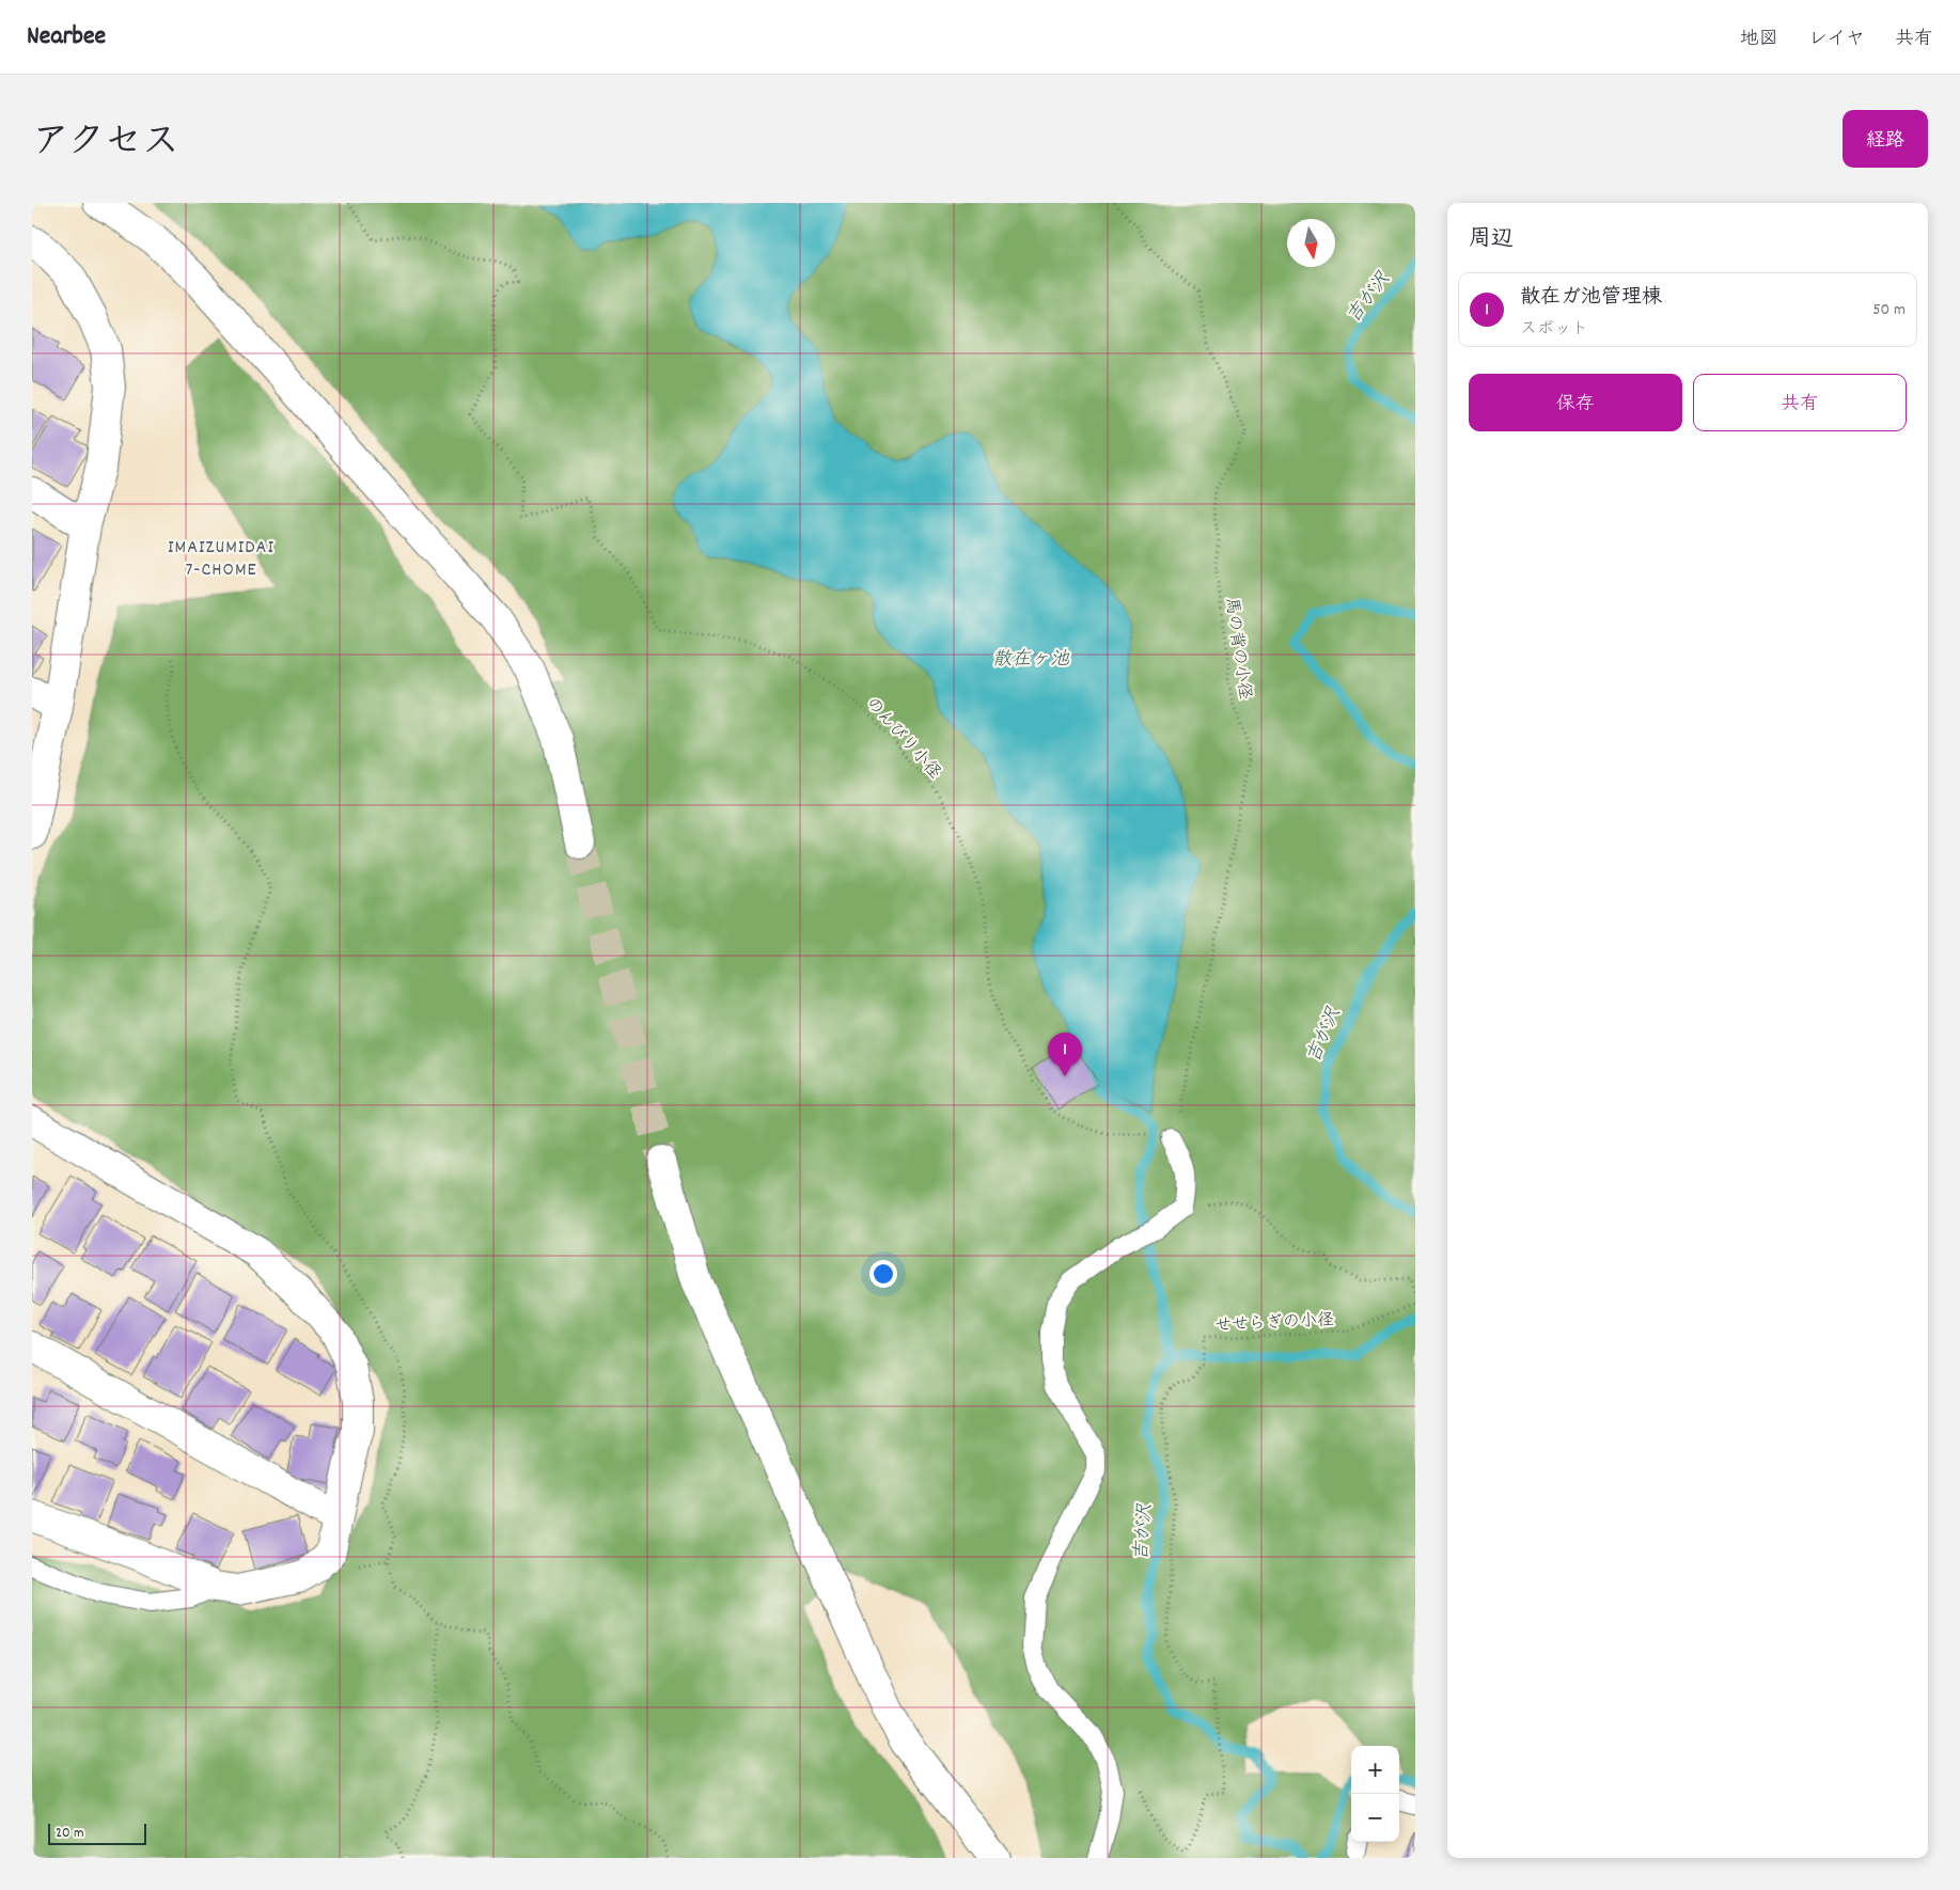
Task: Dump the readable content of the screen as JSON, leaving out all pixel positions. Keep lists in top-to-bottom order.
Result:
{
  "streets": {
    "path": ["馬の背の小径", "のんびり小径", "せせらぎの小径"]
  },
  "crossings": [
    ["馬の背の小径", "のんびり小径"]
  ],
  "districts": ["IMAIZUMIDAI 7-CHOME"],
  "water": ["吉が沢", "散在ヶ池"],
  "scale_bar": "20 m",
  "north": "bottom",
  "page": {
    "header": "Nearbee",
    "nav": ["地図", "レイヤ", "共有"],
    "title": "アクセス",
    "buttons": [
      "経路",
      ["保存", "共有"]
    ],
    "heading": "周辺",
    "list": [
      {
        "mark": "1",
        "name": "散在ガ池管理棟",
        "note": "スポット",
        "value": "50 m"
      }
    ],
    "pins": "1",
    "map_buttons": ["+", "−"],
    "scale": "20 m"
  }
}
